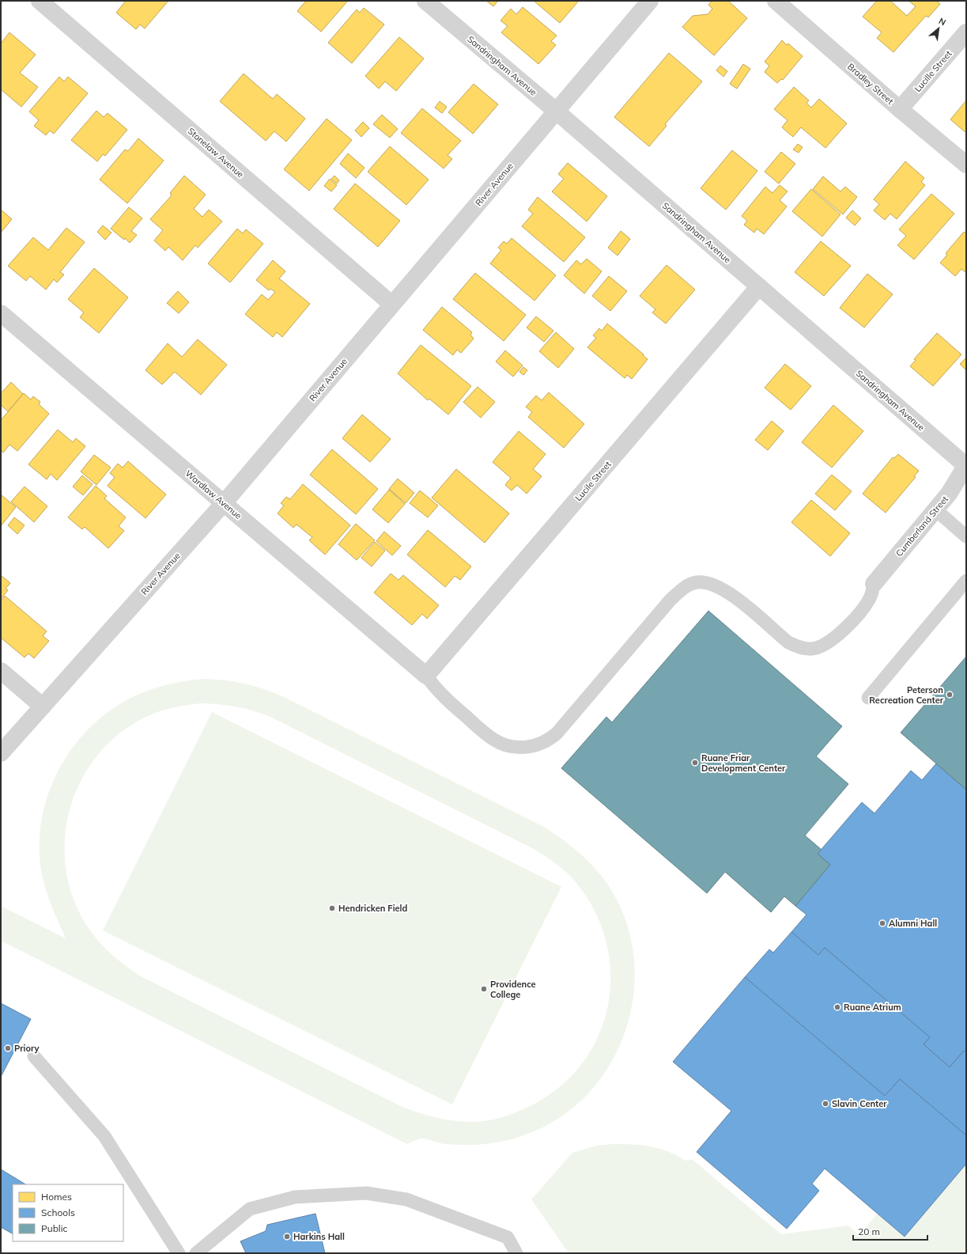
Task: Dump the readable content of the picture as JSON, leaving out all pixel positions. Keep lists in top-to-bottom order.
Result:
{
  "streets": {
    "street": [
      "Sandringham Avenue",
      "Lucille Street",
      "Bradley Street",
      "Stonelaw Avenue",
      "River Avenue",
      "Lucile Street",
      "Wardlaw Avenue",
      "Cumberland Street"
    ]
  },
  "crossings": [
    ["Sandringham Avenue", "River Avenue"],
    ["Sandringham Avenue", "Lucile Street"],
    ["Sandringham Avenue", "Cumberland Street"],
    ["Lucille Street", "Bradley Street"],
    ["Stonelaw Avenue", "River Avenue"],
    ["River Avenue", "Wardlaw Avenue"],
    ["Lucile Street", "Wardlaw Avenue"]
  ],
  "places": [
    "Peterson Recreation Center",
    "Ruane Friar Development Center",
    "Hendricken Field",
    "Alumni Hall",
    "Providence College",
    "Ruane Atrium",
    "Priory",
    "Slavin Center",
    "Harkins Hall"
  ],
  "legend": ["Homes", "Schools", "Public"],
  "scale_bar": "20 m",
  "north": "top right"
}
